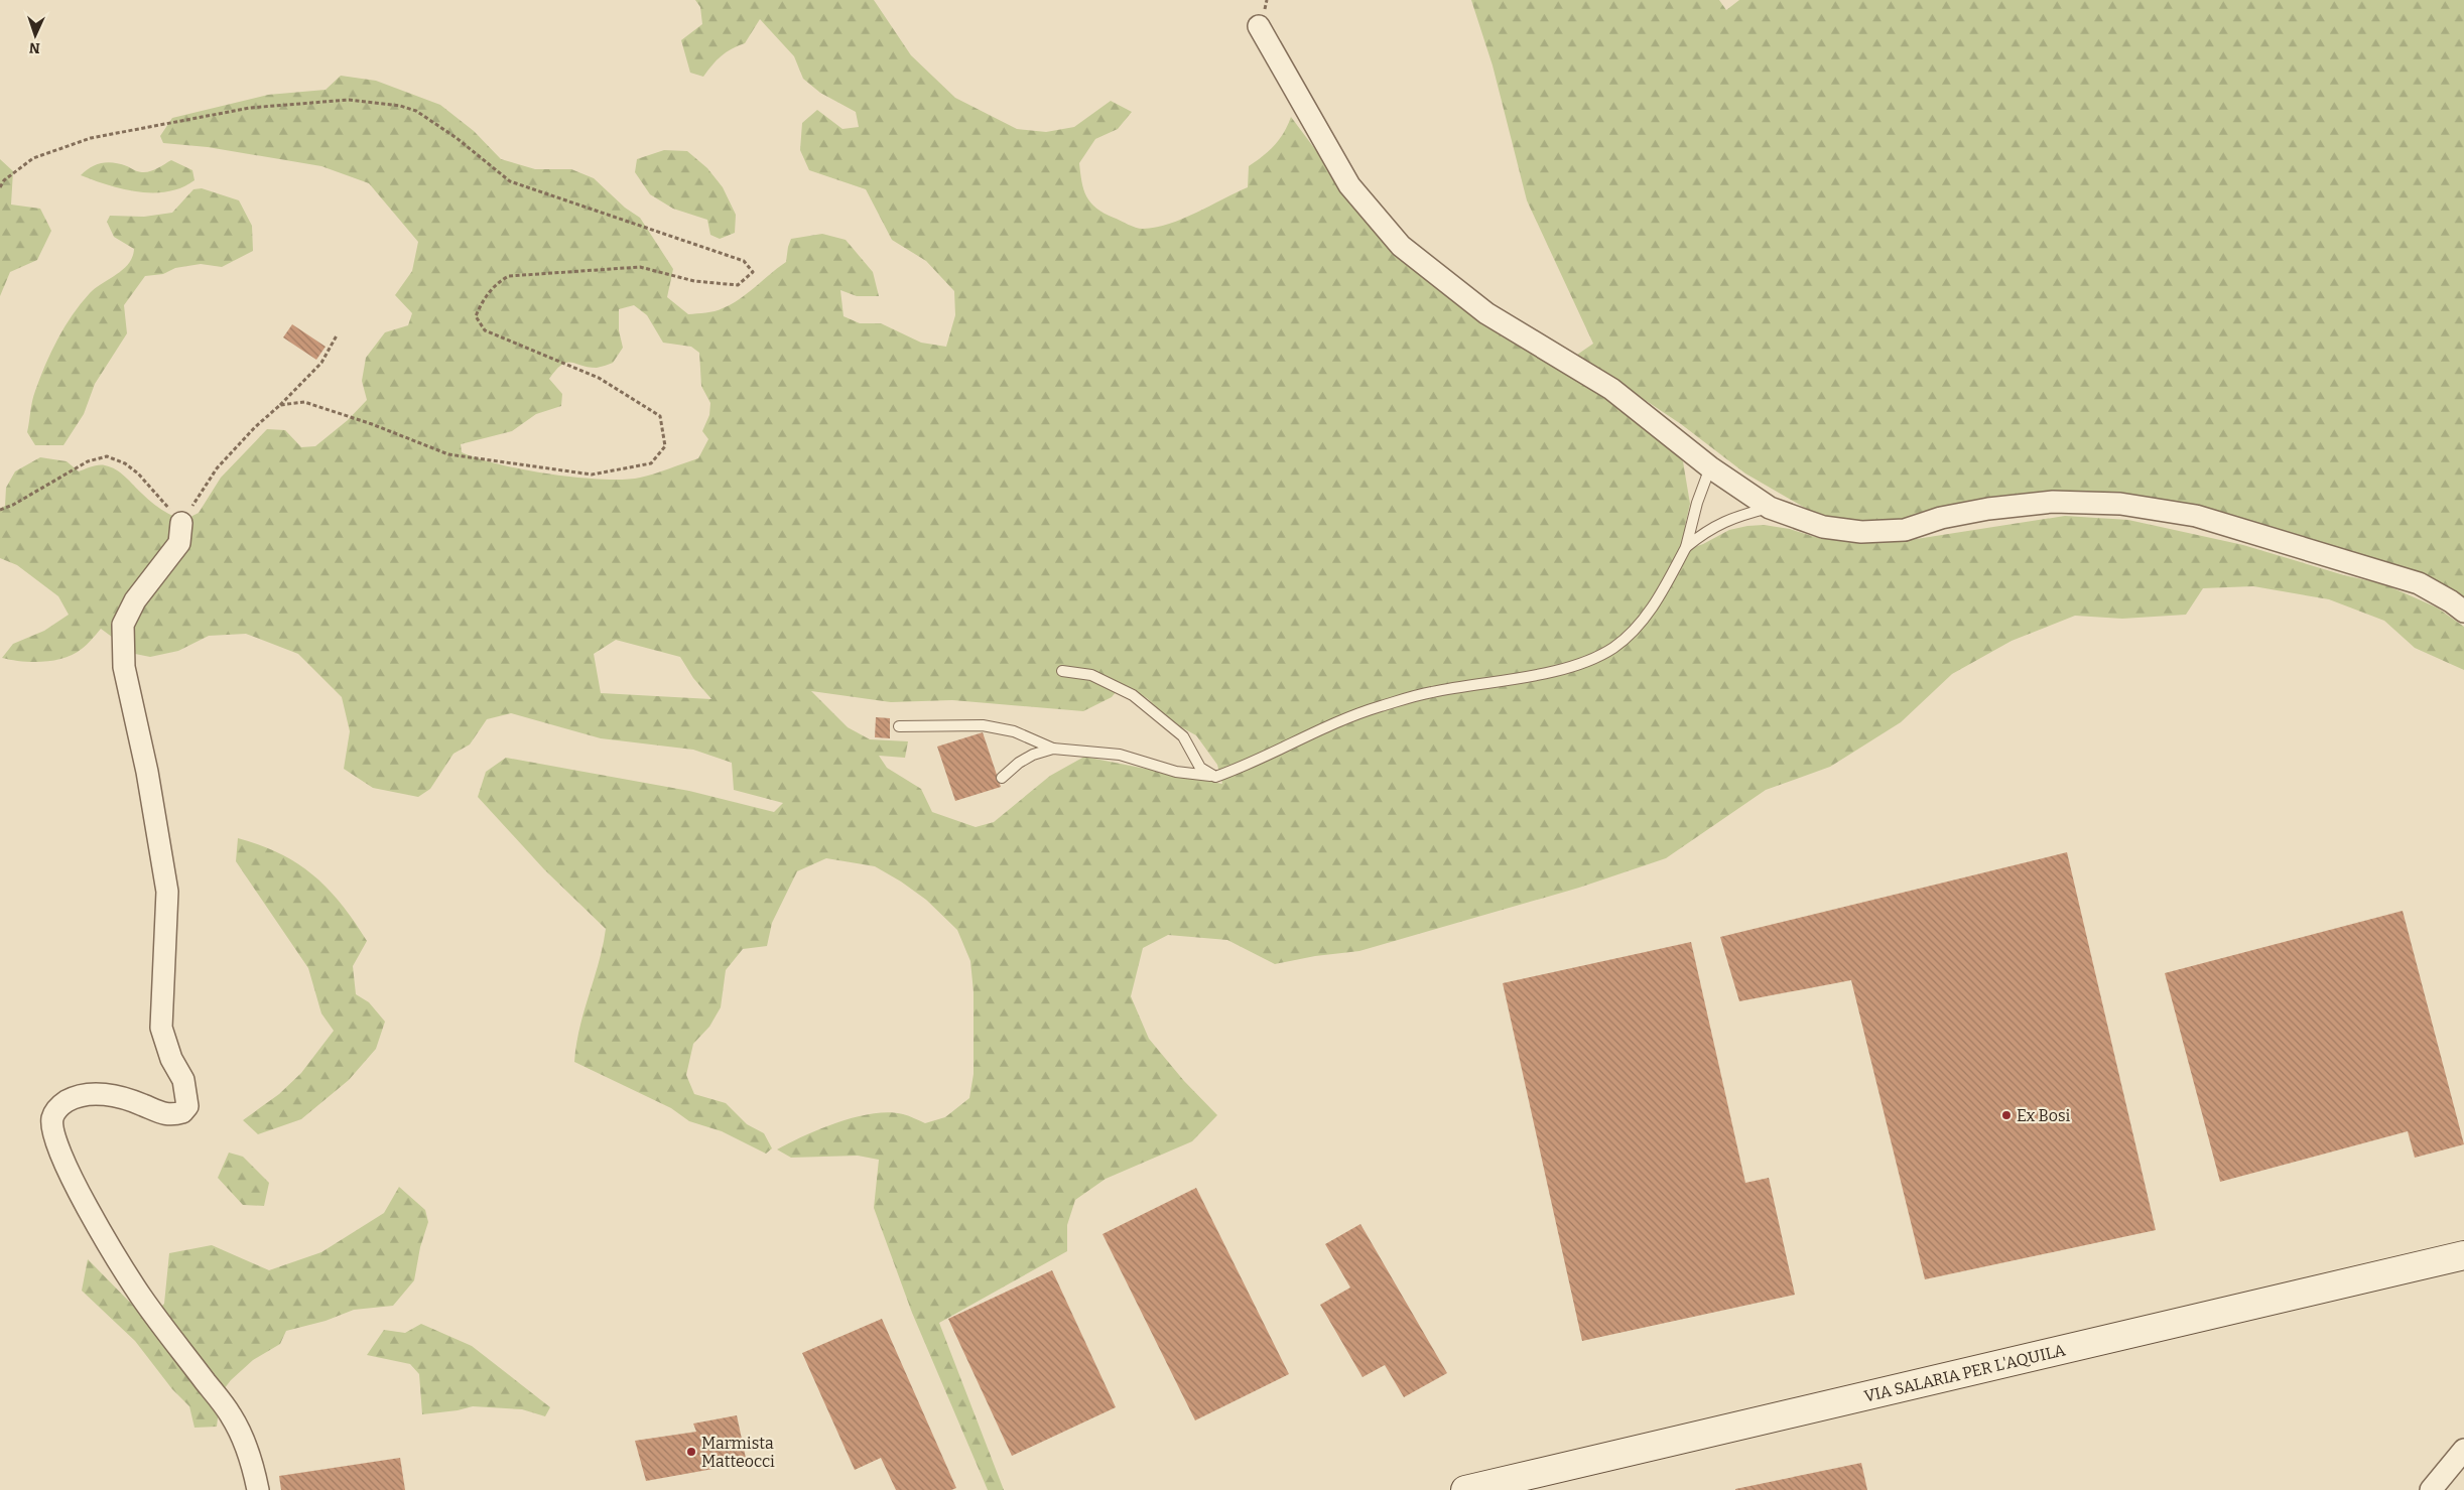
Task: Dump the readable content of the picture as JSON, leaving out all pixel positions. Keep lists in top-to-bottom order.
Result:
{
  "streets": {
    "main road": ["VIA SALARIA PER L'AQUILA"]
  },
  "places": ["Ex Bosi", "Marmista Matteocci"],
  "north": "bottom"
}
